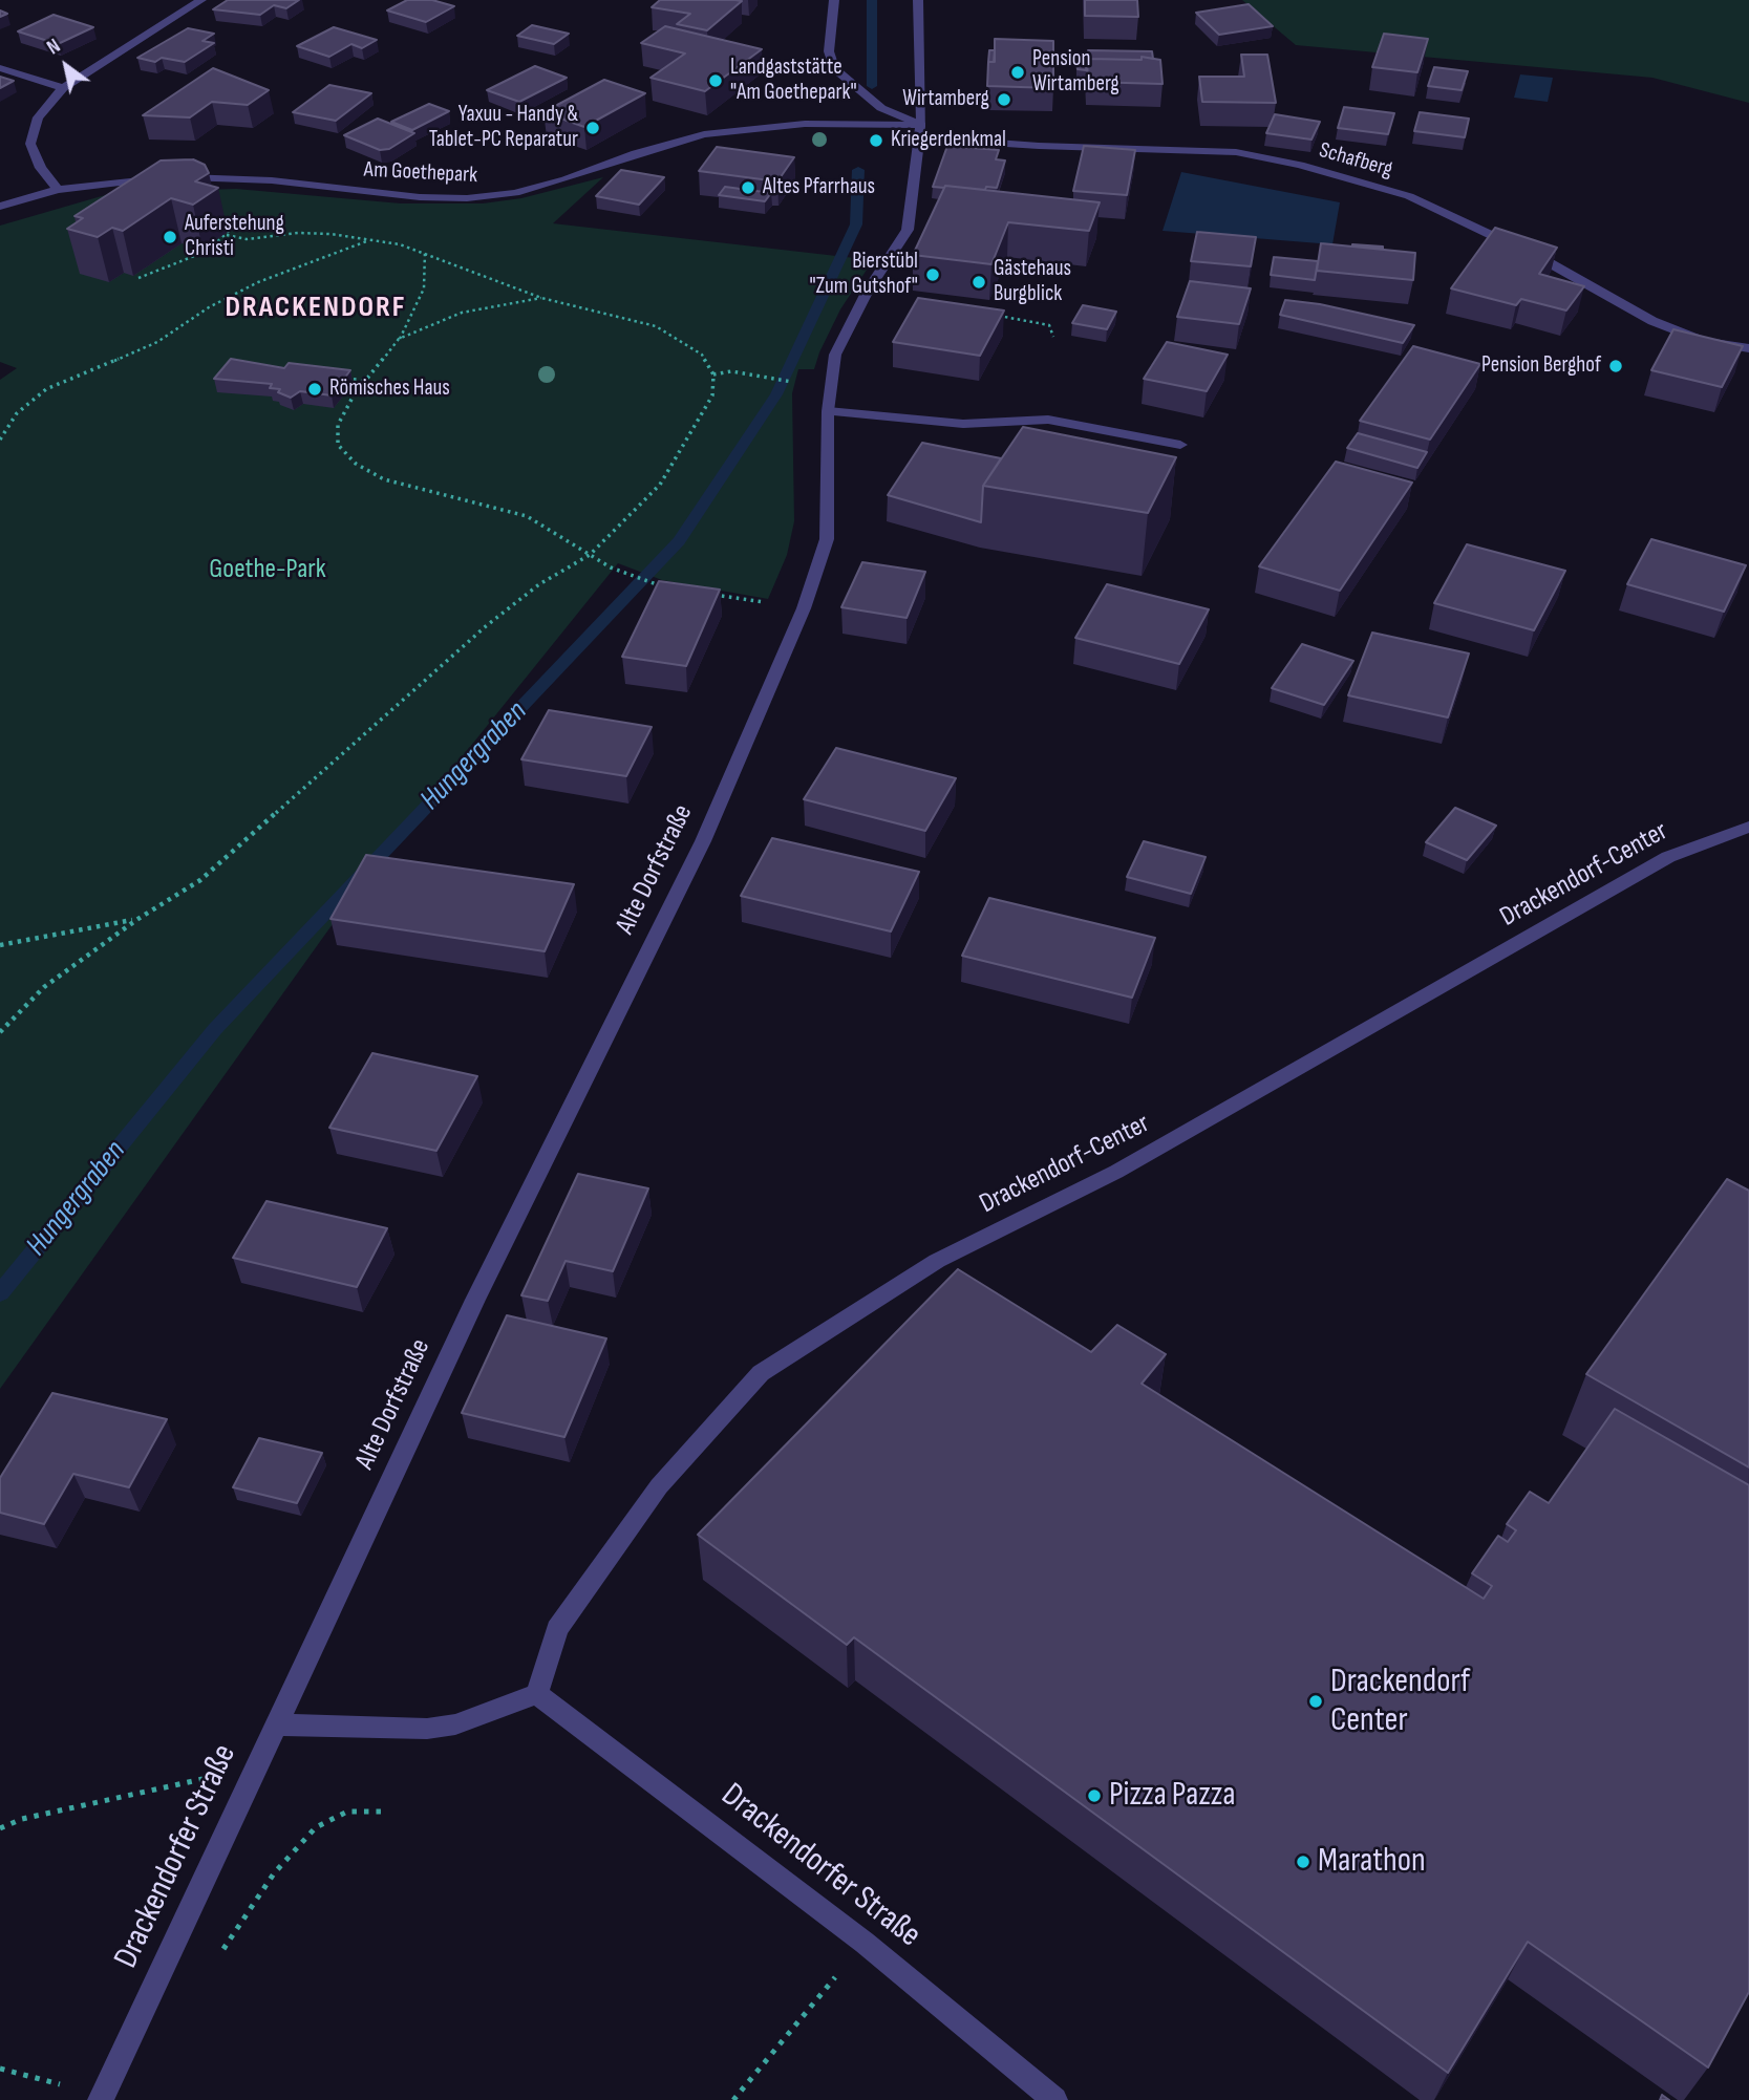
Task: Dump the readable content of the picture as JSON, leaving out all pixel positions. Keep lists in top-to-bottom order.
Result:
{
  "streets": {
    "street": [
      "Schafberg",
      "Am Goethepark",
      "Alte Dorfstraße",
      "Drackendorf-Center",
      "Drackendorfer Straße"
    ]
  },
  "crossings": [
    ["Schafberg", "Am Goethepark"],
    ["Schafberg", "Alte Dorfstraße"],
    ["Am Goethepark", "Alte Dorfstraße"],
    ["Alte Dorfstraße", "Drackendorfer Straße"],
    ["Drackendorf-Center", "Drackendorfer Straße"]
  ],
  "districts": ["DRACKENDORF"],
  "water": ["Hungergraben"],
  "parks": ["Goethe-Park"],
  "places": [
    "Pension Wirtamberg",
    "Landgaststätte \"Am Goethepark\"",
    "Wirtamberg",
    "Yaxuu - Handy & Tablet-PC Reparatur",
    "Kriegerdenkmal",
    "Altes Pfarrhaus",
    "Auferstehung Christi",
    "Bierstübl \"Zum Gutshof\"",
    "Gästehaus Burgblick",
    "Pension Berghof",
    "Römisches Haus",
    "Drackendorf Center",
    "Pizza Pazza",
    "Marathon"
  ],
  "north": "top left"
}
